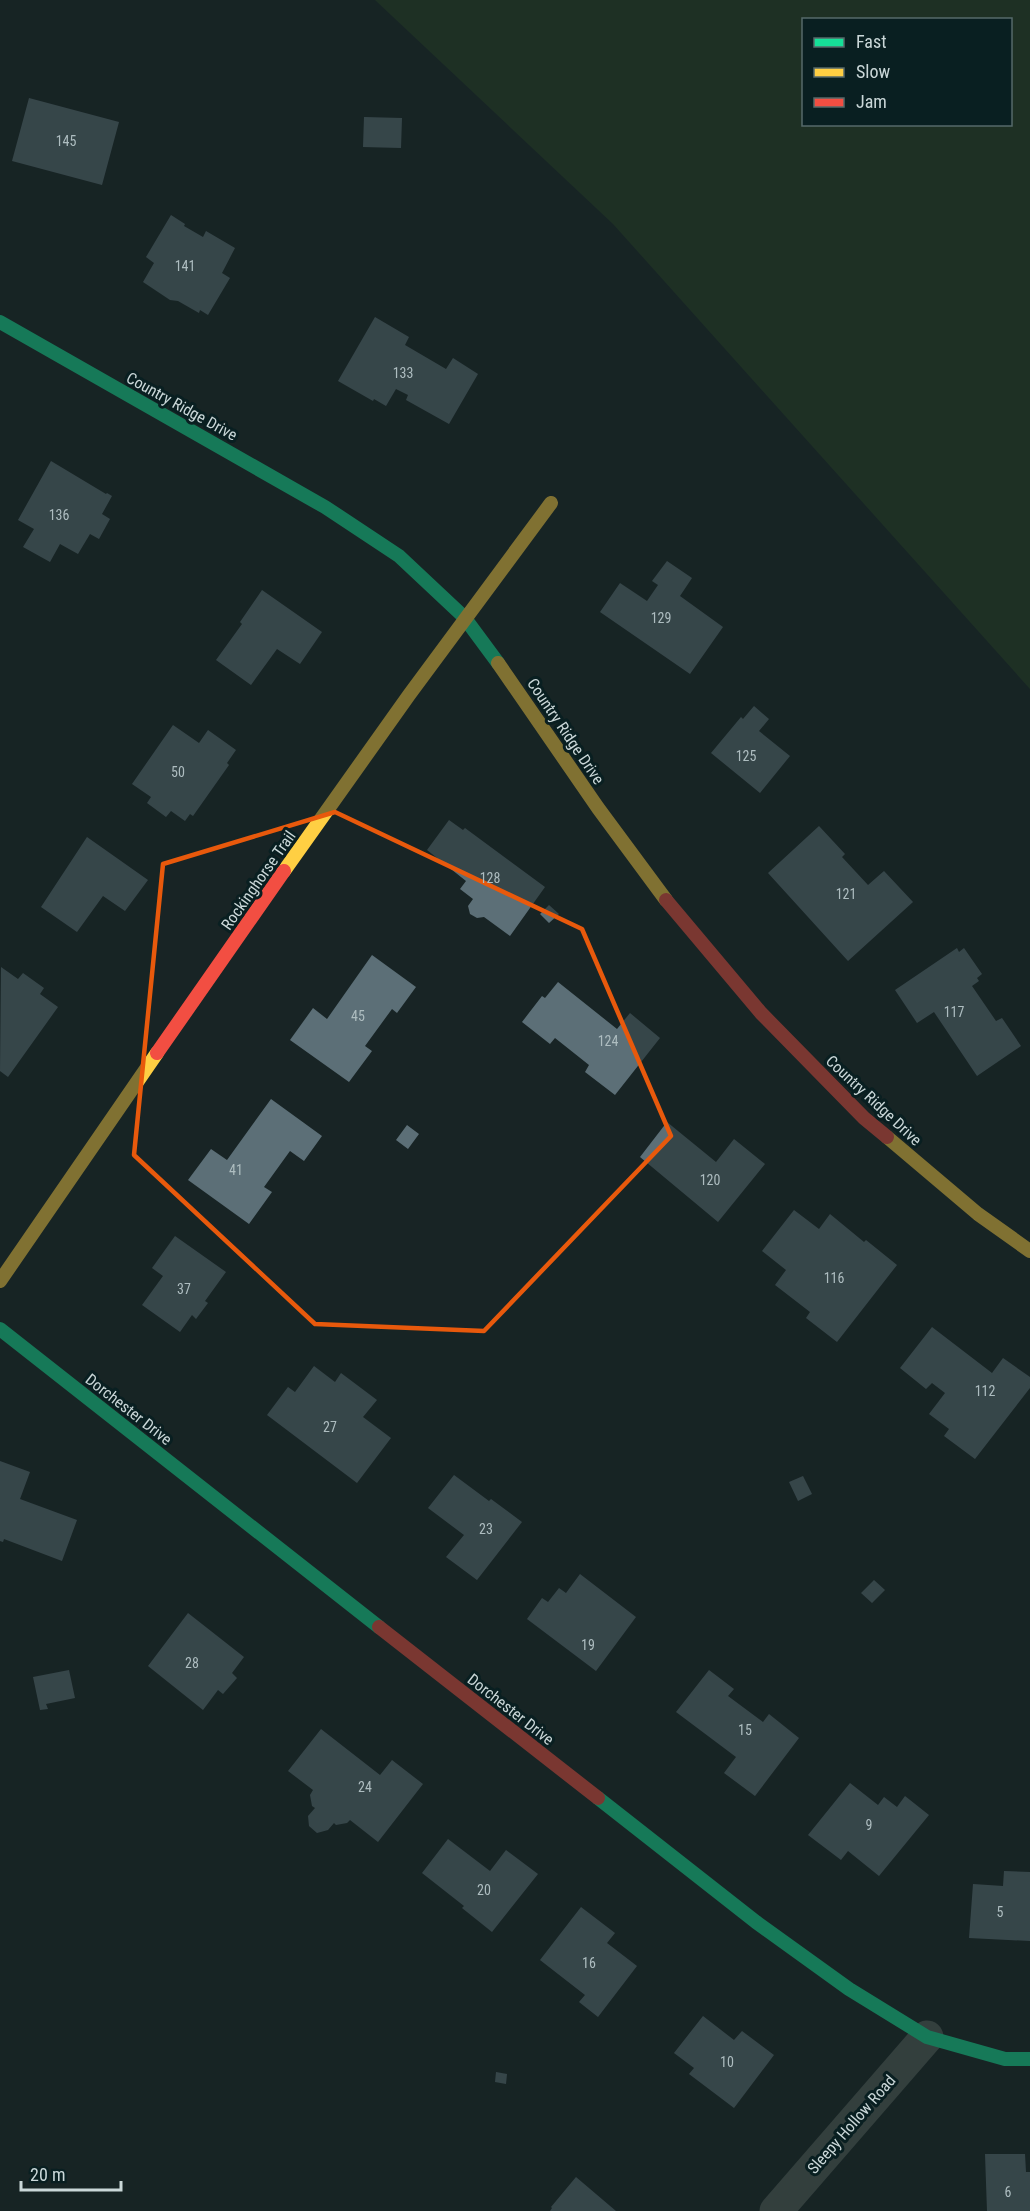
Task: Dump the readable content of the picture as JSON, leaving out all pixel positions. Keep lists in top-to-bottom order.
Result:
{
  "streets": {
    "street": [
      "Country Ridge Drive",
      "Rockinghorse Trail",
      "Dorchester Drive",
      "Sleepy Hollow Road"
    ]
  },
  "crossings": [
    ["Country Ridge Drive", "Rockinghorse Trail"],
    ["Dorchester Drive", "Sleepy Hollow Road"]
  ],
  "house_numbers": [
    "145",
    "141",
    "133",
    "136",
    "129",
    "125",
    "50",
    "128",
    "121",
    "117",
    "45",
    "124",
    "41",
    "120",
    "116",
    "37",
    "112",
    "27",
    "23",
    "19",
    "28",
    "15",
    "24",
    "9",
    "20",
    "5",
    "16",
    "10",
    "6"
  ],
  "legend": ["Fast", "Slow", "Jam"],
  "scale_bar": "20 m"
}
